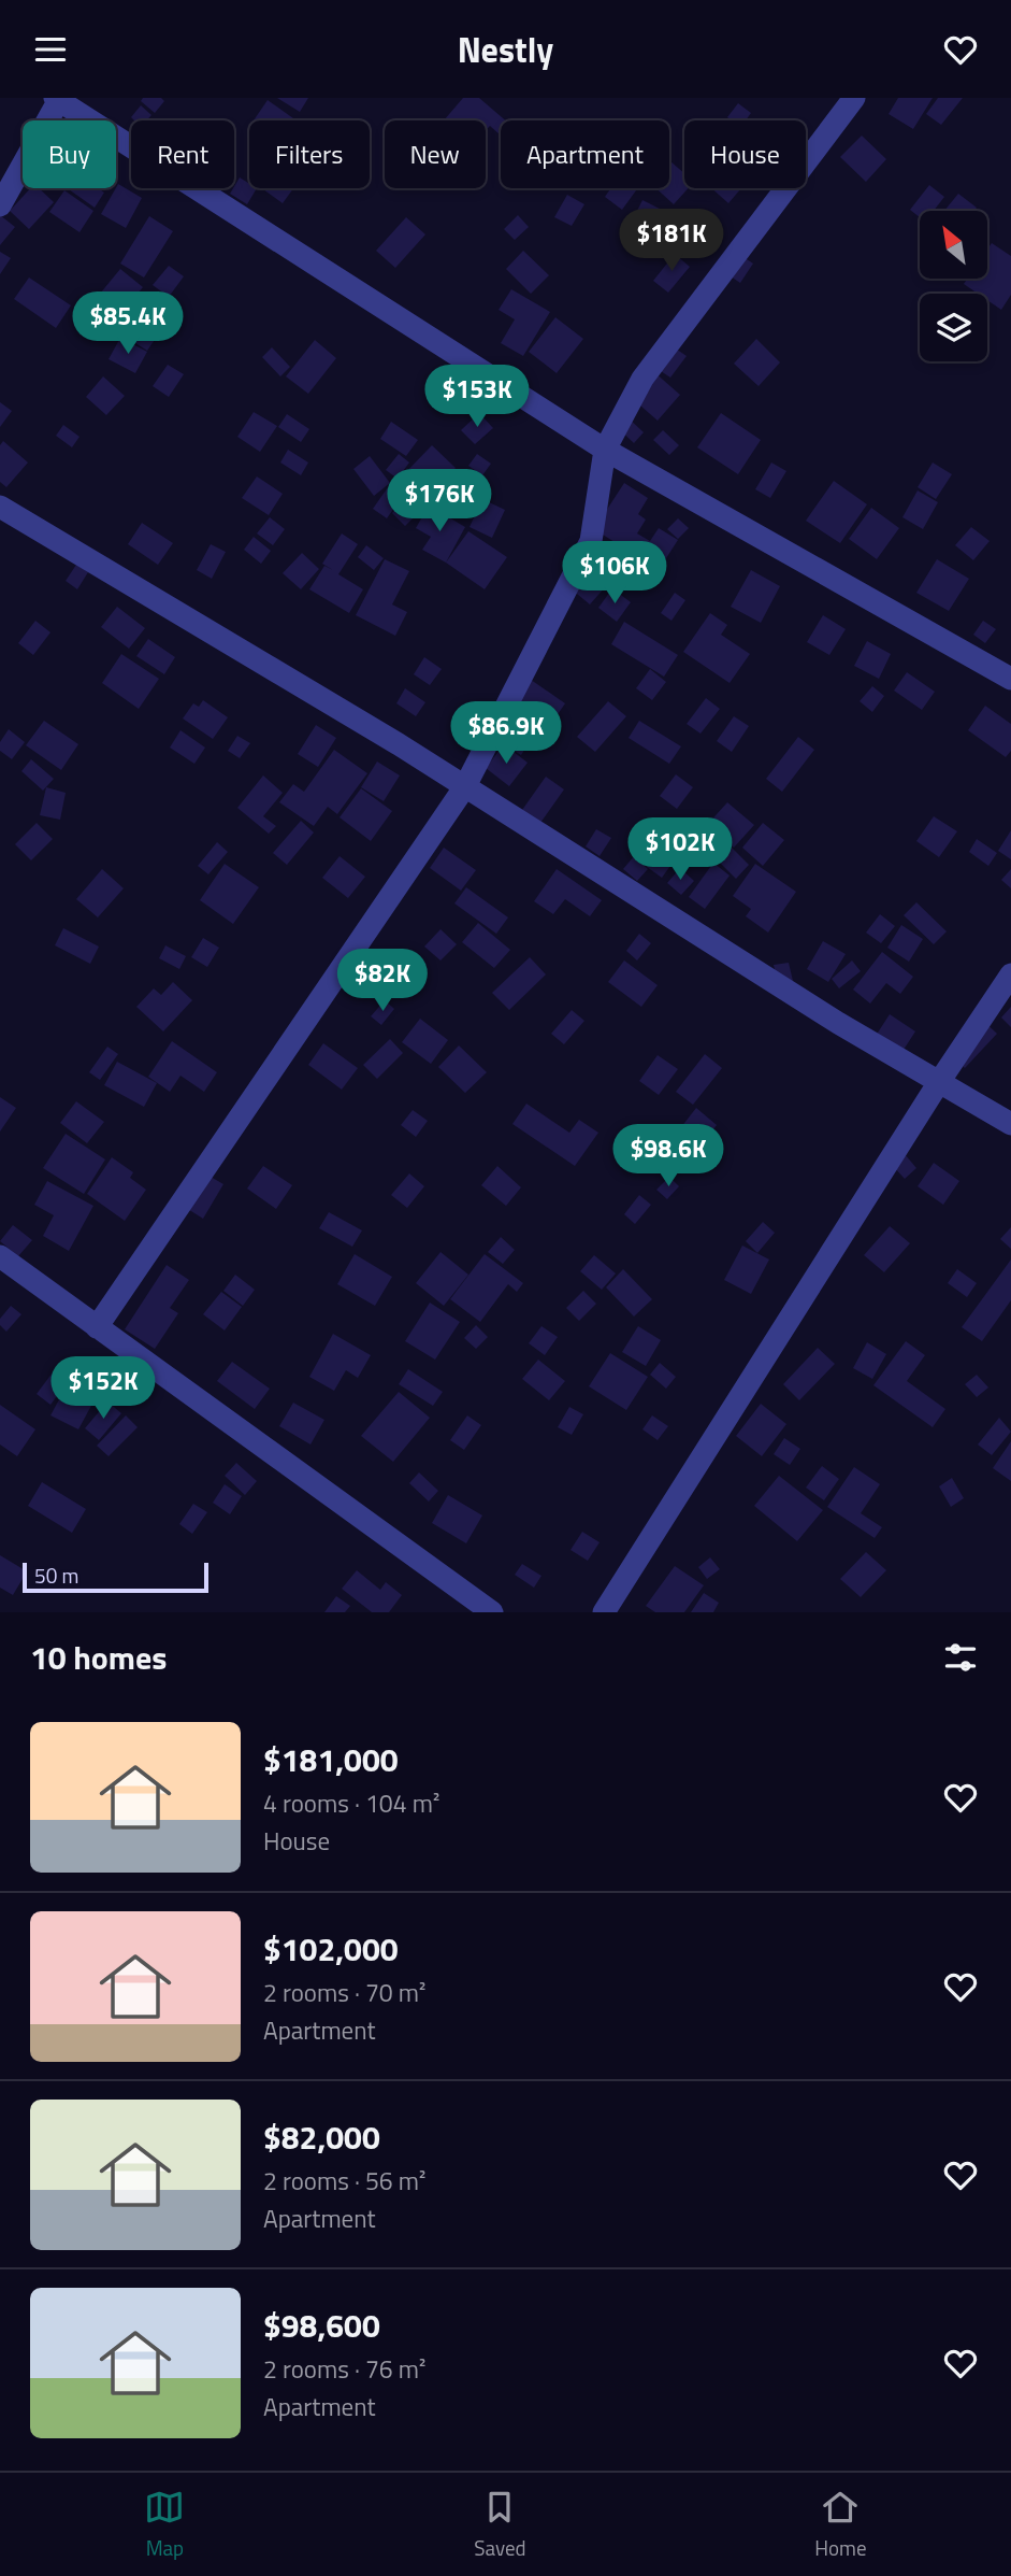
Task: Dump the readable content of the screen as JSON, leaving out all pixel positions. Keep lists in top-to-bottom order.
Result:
{
  "scale_bar": "50 m",
  "north": "top left",
  "page": {
    "header": "Nestly",
    "chip": [
      "Buy",
      "Rent",
      "Filters",
      "New",
      "Apartment",
      "House"
    ],
    "price": [
      "$181K",
      "$85.4K",
      "$153K",
      "$176K",
      "$106K",
      "$86.9K",
      "$102K",
      "$82K",
      "$98.6K",
      "$152K"
    ],
    "scale": "50 m",
    "heading": "10 homes",
    "list": [
      {
        "name": "$181,000",
        "note": "4 rooms · 104 m² · House"
      },
      {
        "name": "$102,000",
        "note": "2 rooms · 70 m² · Apartment"
      },
      {
        "name": "$82,000",
        "note": "2 rooms · 56 m² · Apartment"
      },
      {
        "name": "$98,600",
        "note": "2 rooms · 76 m² · Apartment"
      }
    ],
    "tabs": ["Map", "Saved", "Home"]
  }
}
